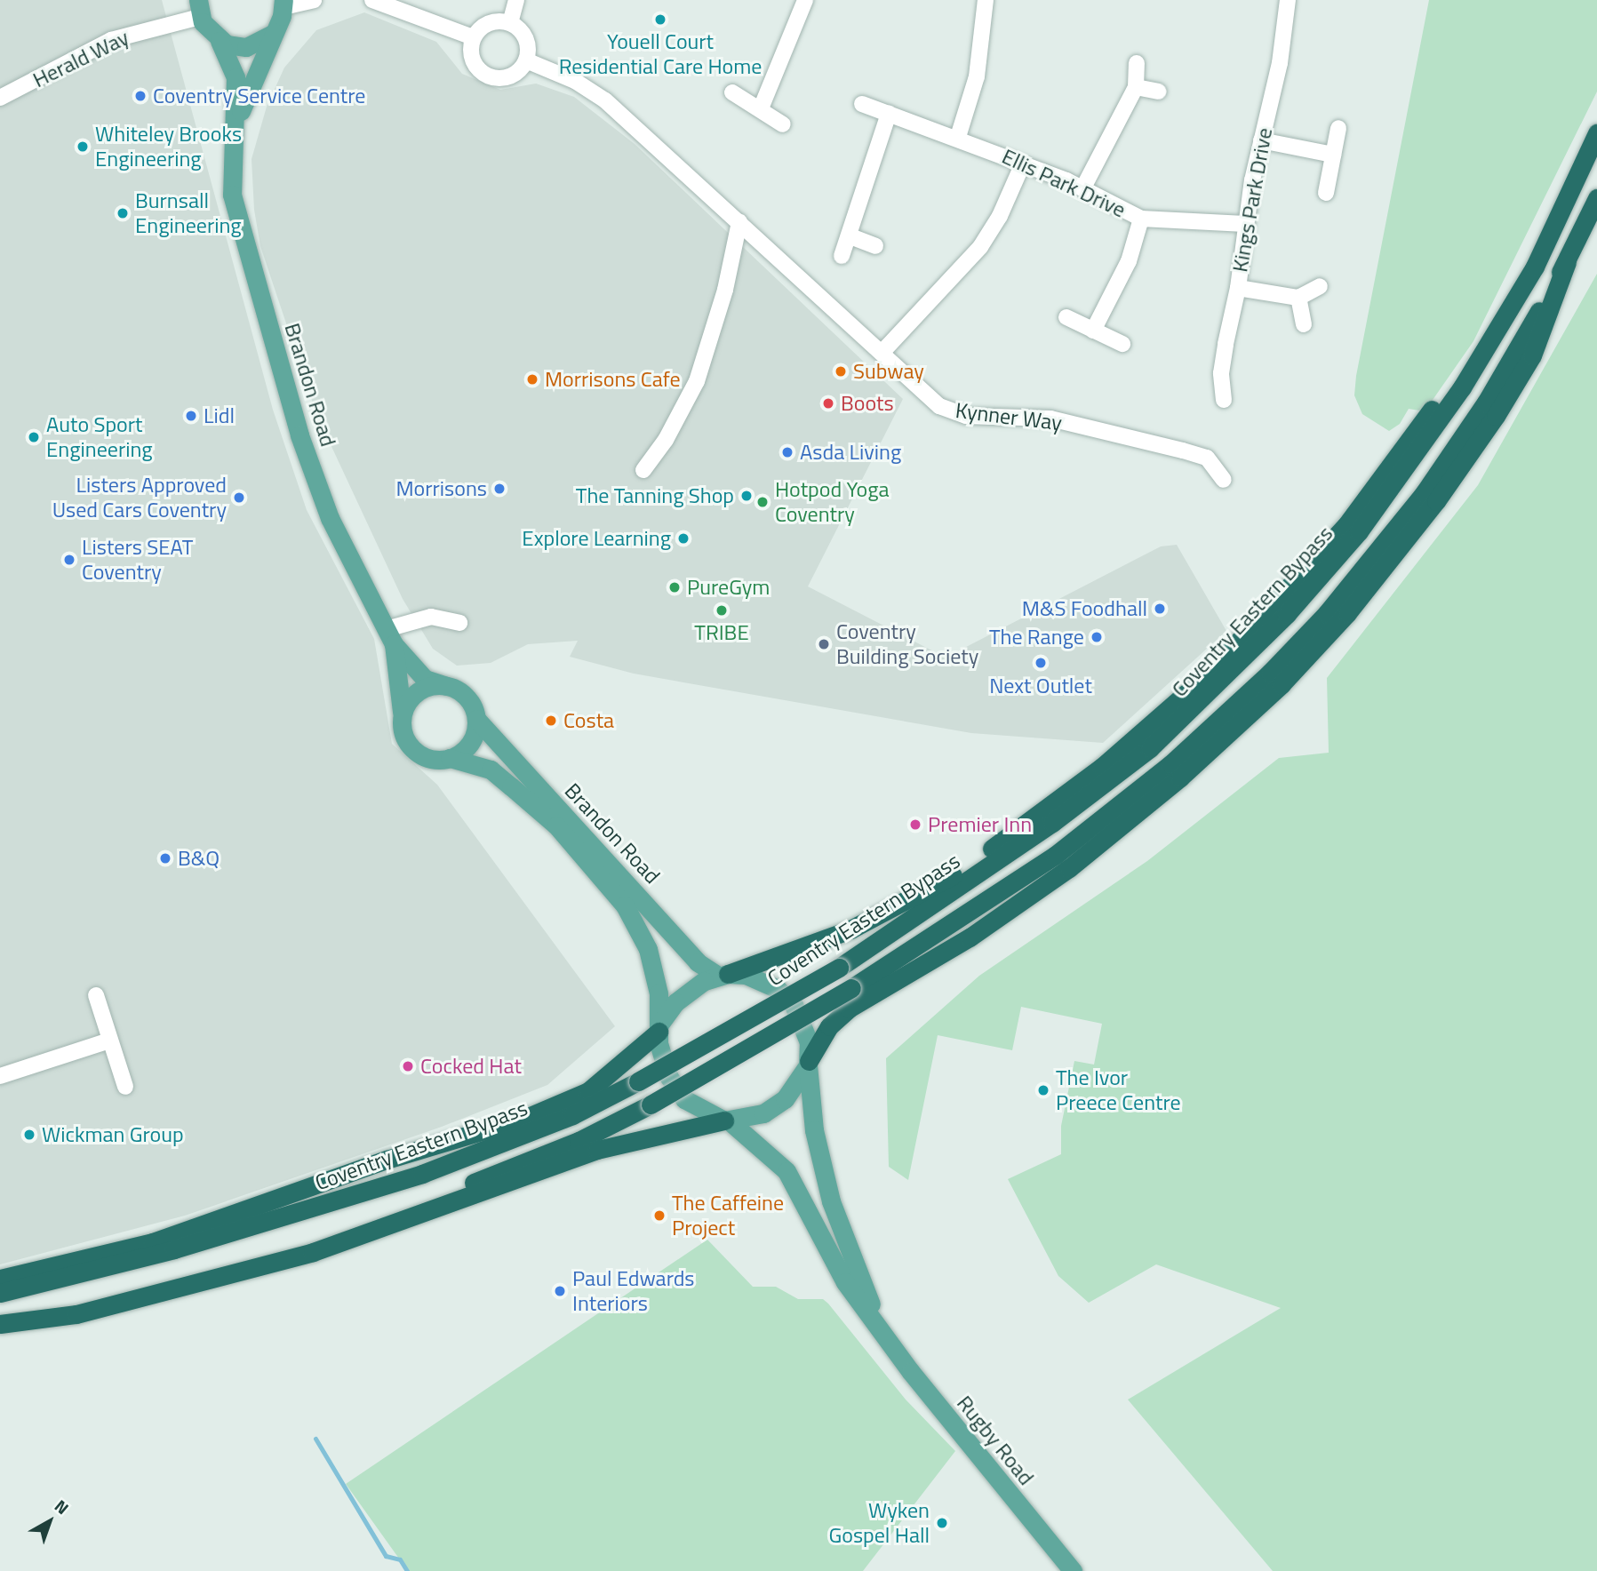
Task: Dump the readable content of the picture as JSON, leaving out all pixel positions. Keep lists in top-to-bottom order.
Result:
{
  "streets": {
    "highway": ["Coventry Eastern Bypass"],
    "main road": ["Brandon Road", "Rugby Road"],
    "street": [
      "Herald Way",
      "Ellis Park Drive",
      "Kings Park Drive",
      "Kynner Way"
    ]
  },
  "crossings": [
    ["Herald Way", "Brandon Road"],
    ["Ellis Park Drive", "Kings Park Drive"],
    ["Brandon Road", "Rugby Road"]
  ],
  "places": [
    "Youell Court Residential Care Home",
    "Coventry Service Centre",
    "Whiteley Brooks Engineering",
    "Burnsall Engineering",
    "Subway",
    "Morrisons Cafe",
    "Boots",
    "Lidl",
    "Auto Sport Engineering",
    "Asda Living",
    "Morrisons",
    "The Tanning Shop",
    "Listers Approved Used Cars Coventry",
    "Hotpod Yoga Coventry",
    "Explore Learning",
    "Listers SEAT Coventry",
    "PureGym",
    "M&S Foodhall",
    "TRIBE",
    "The Range",
    "Coventry Building Society",
    "Next Outlet",
    "Costa",
    "Premier Inn",
    "B&Q",
    "Cocked Hat",
    "The Ivor Preece Centre",
    "Wickman Group",
    "The Caffeine Project",
    "Paul Edwards Interiors",
    "Wyken Gospel Hall"
  ],
  "north": "top right"
}
